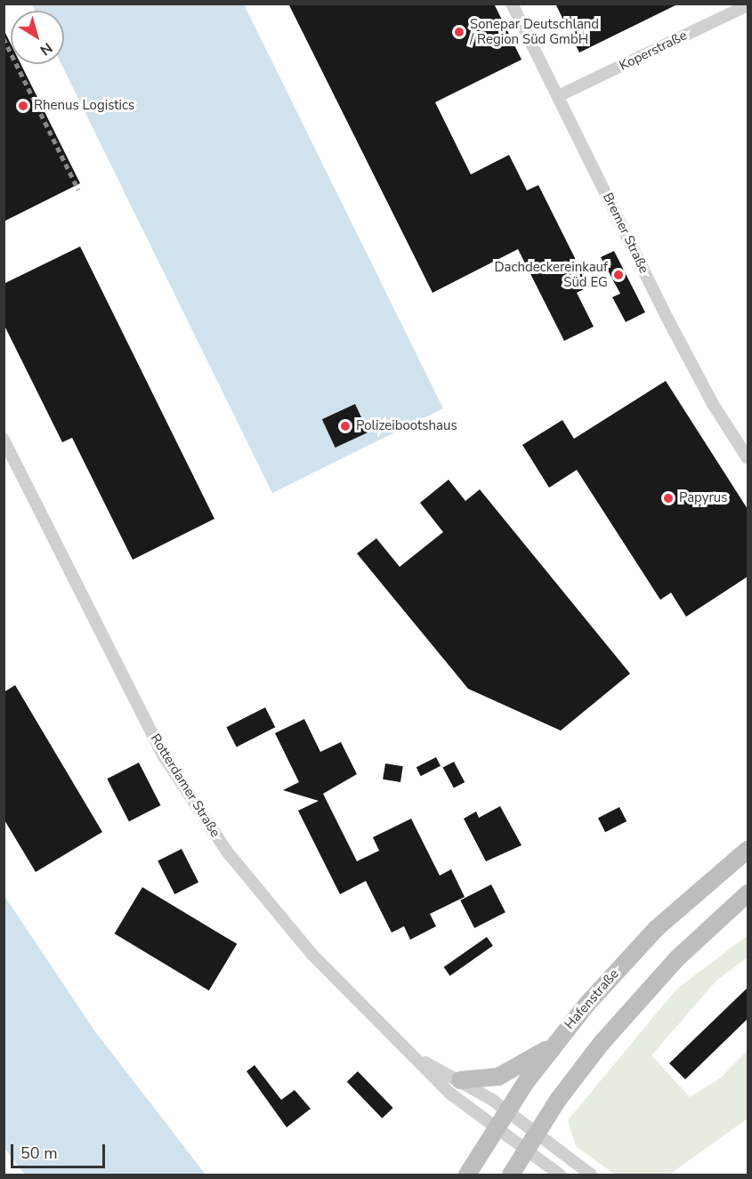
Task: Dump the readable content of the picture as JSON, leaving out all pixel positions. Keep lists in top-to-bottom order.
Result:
{
  "streets": {
    "main road": ["Hafenstraße"],
    "street": ["Koperstraße", "Bremer Straße", "Rotterdamer Straße"]
  },
  "crossings": [
    ["Koperstraße", "Bremer Straße"],
    ["Rotterdamer Straße", "Hafenstraße"]
  ],
  "places": [
    "Sonepar Deutschland / Region Süd GmbH",
    "Rhenus Logistics",
    "Dachdeckereinkauf Süd EG",
    "Polizeibootshaus",
    "Papyrus"
  ],
  "scale_bar": "50 m",
  "north": "bottom right"
}
